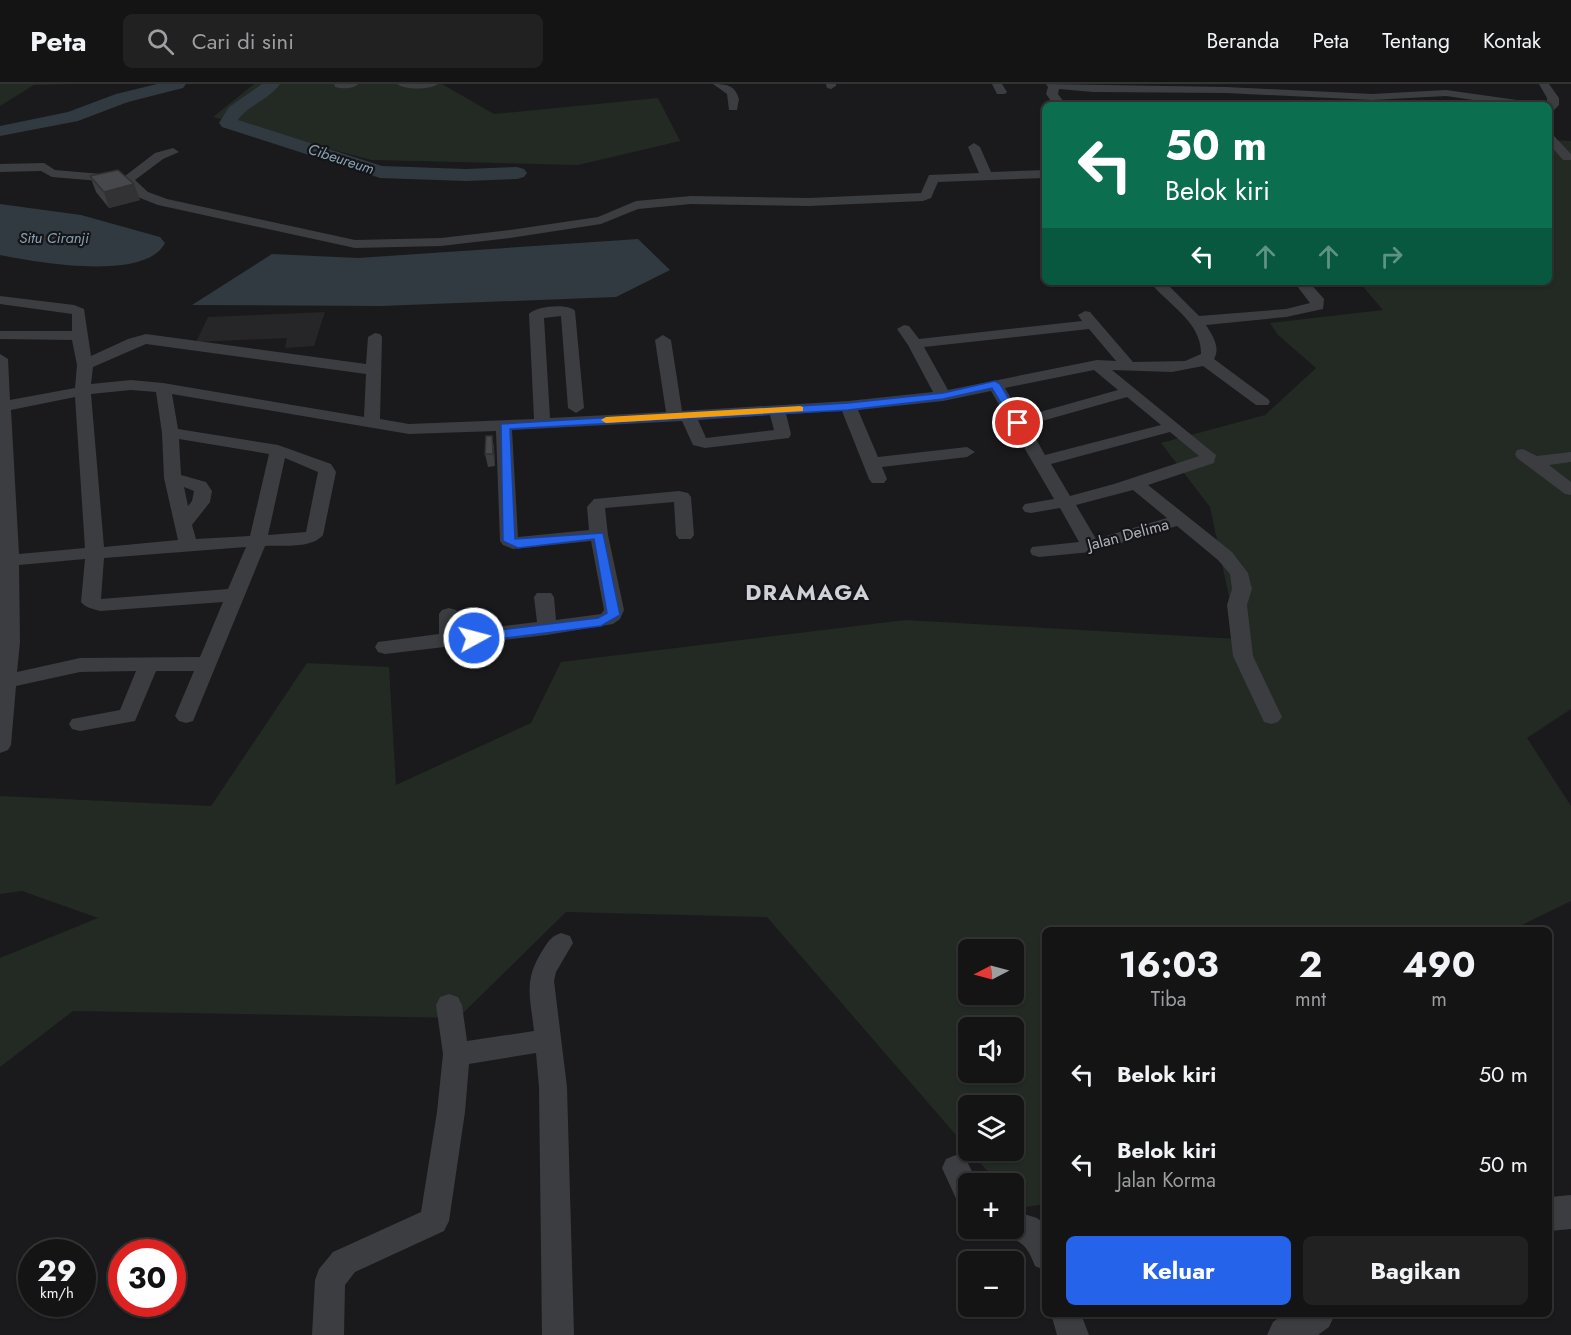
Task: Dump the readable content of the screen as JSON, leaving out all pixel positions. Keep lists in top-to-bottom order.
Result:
{
  "streets": {
    "street": ["Jalan Delima"]
  },
  "districts": ["DRAMAGA"],
  "water": ["Cibeureum", "Situ Ciranji"],
  "north": "left",
  "page": {
    "header": "Peta",
    "search": "Cari di sini",
    "nav": [
      "Beranda",
      "Peta",
      "Tentang",
      "Kontak"
    ],
    "turn": ["50 m", "Belok kiri"],
    "eta": [
      "16:03",
      "Tiba",
      "2",
      "mnt",
      "490",
      "m"
    ],
    "map_buttons": ["+", "−"],
    "list": [
      {
        "name": "Belok kiri",
        "value": "50 m"
      },
      {
        "name": "Belok kiri",
        "note": "Jalan Korma",
        "value": "50 m"
      }
    ],
    "buttons": ["Keluar", "Bagikan"],
    "speed": "29 km/h",
    "limit": "30"
  }
}
